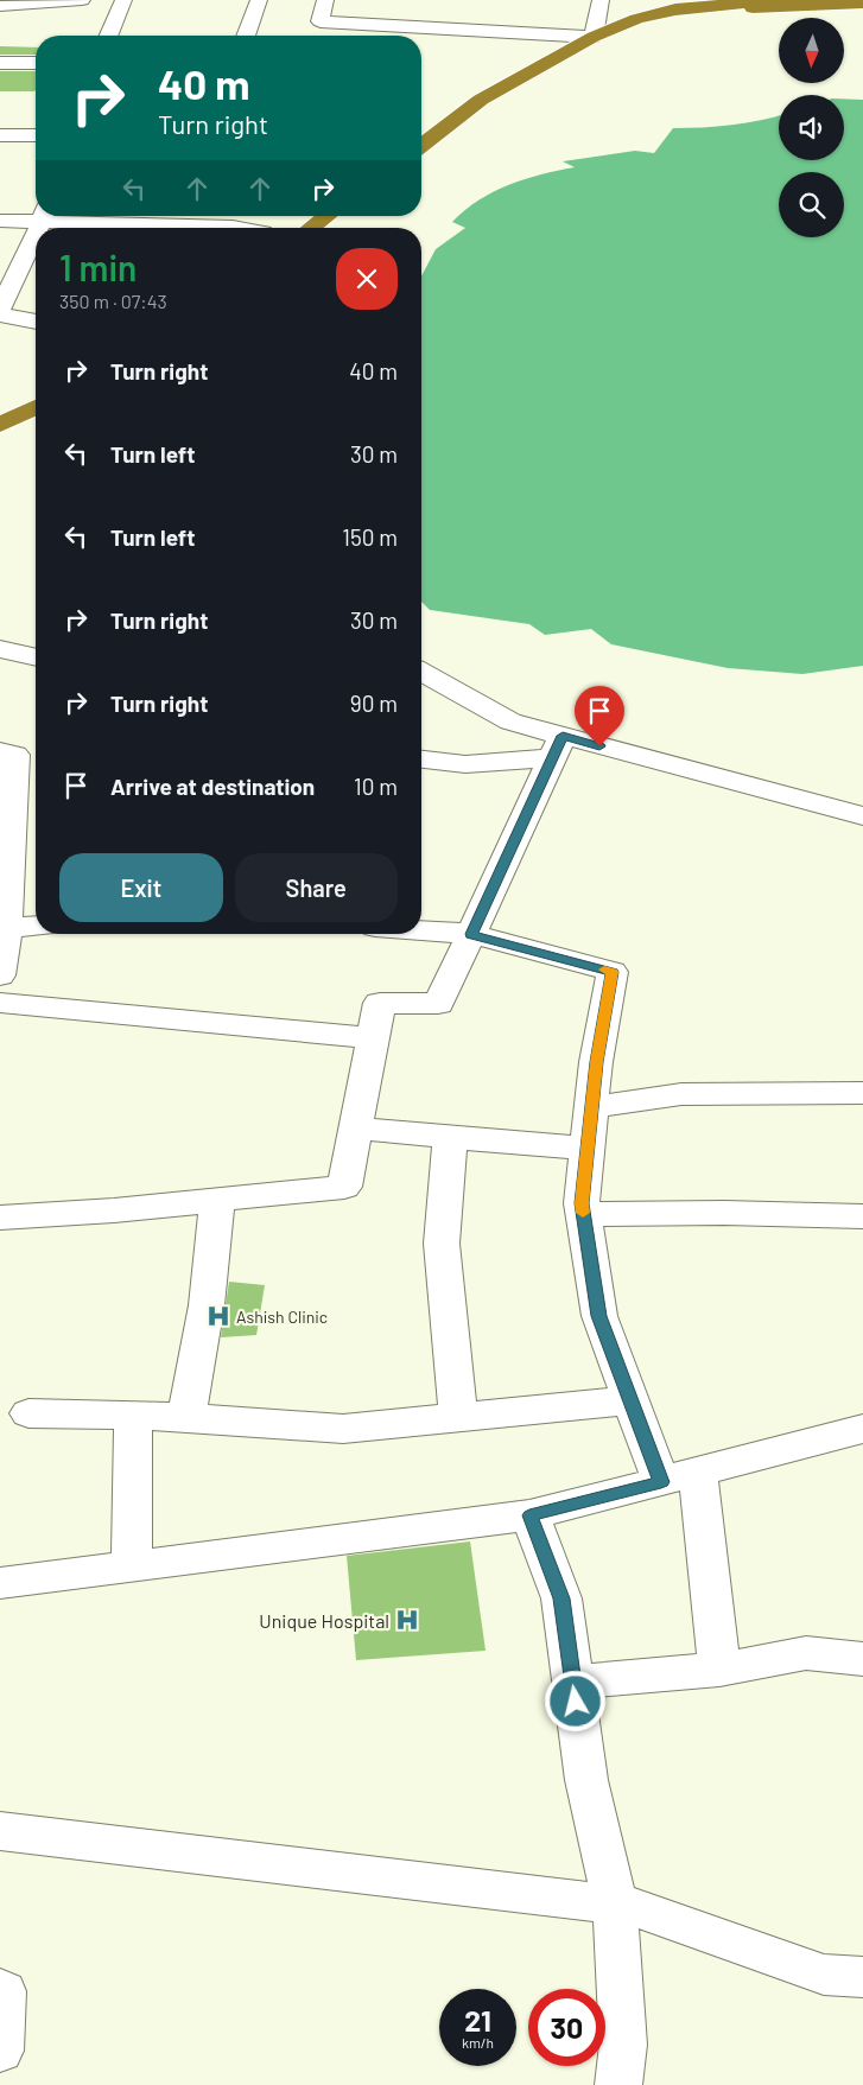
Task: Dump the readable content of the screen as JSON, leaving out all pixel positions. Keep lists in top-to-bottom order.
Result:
{
  "places": {
    "hospital": ["Ashish Clinic", "Unique Hospital"]
  },
  "north": "bottom",
  "page": {
    "turn": ["40 m", "Turn right"],
    "heading": ["1 min", "350 m · 07:43"],
    "list": [
      {
        "name": "Turn right",
        "value": "40 m"
      },
      {
        "name": "Turn left",
        "value": "30 m"
      },
      {
        "name": "Turn left",
        "value": "150 m"
      },
      {
        "name": "Turn right",
        "value": "30 m"
      },
      {
        "name": "Turn right",
        "value": "90 m"
      },
      {
        "name": "Arrive at destination",
        "value": "10 m"
      }
    ],
    "buttons": ["Exit", "Share"],
    "speed": "21 km/h",
    "limit": "30"
  }
}
